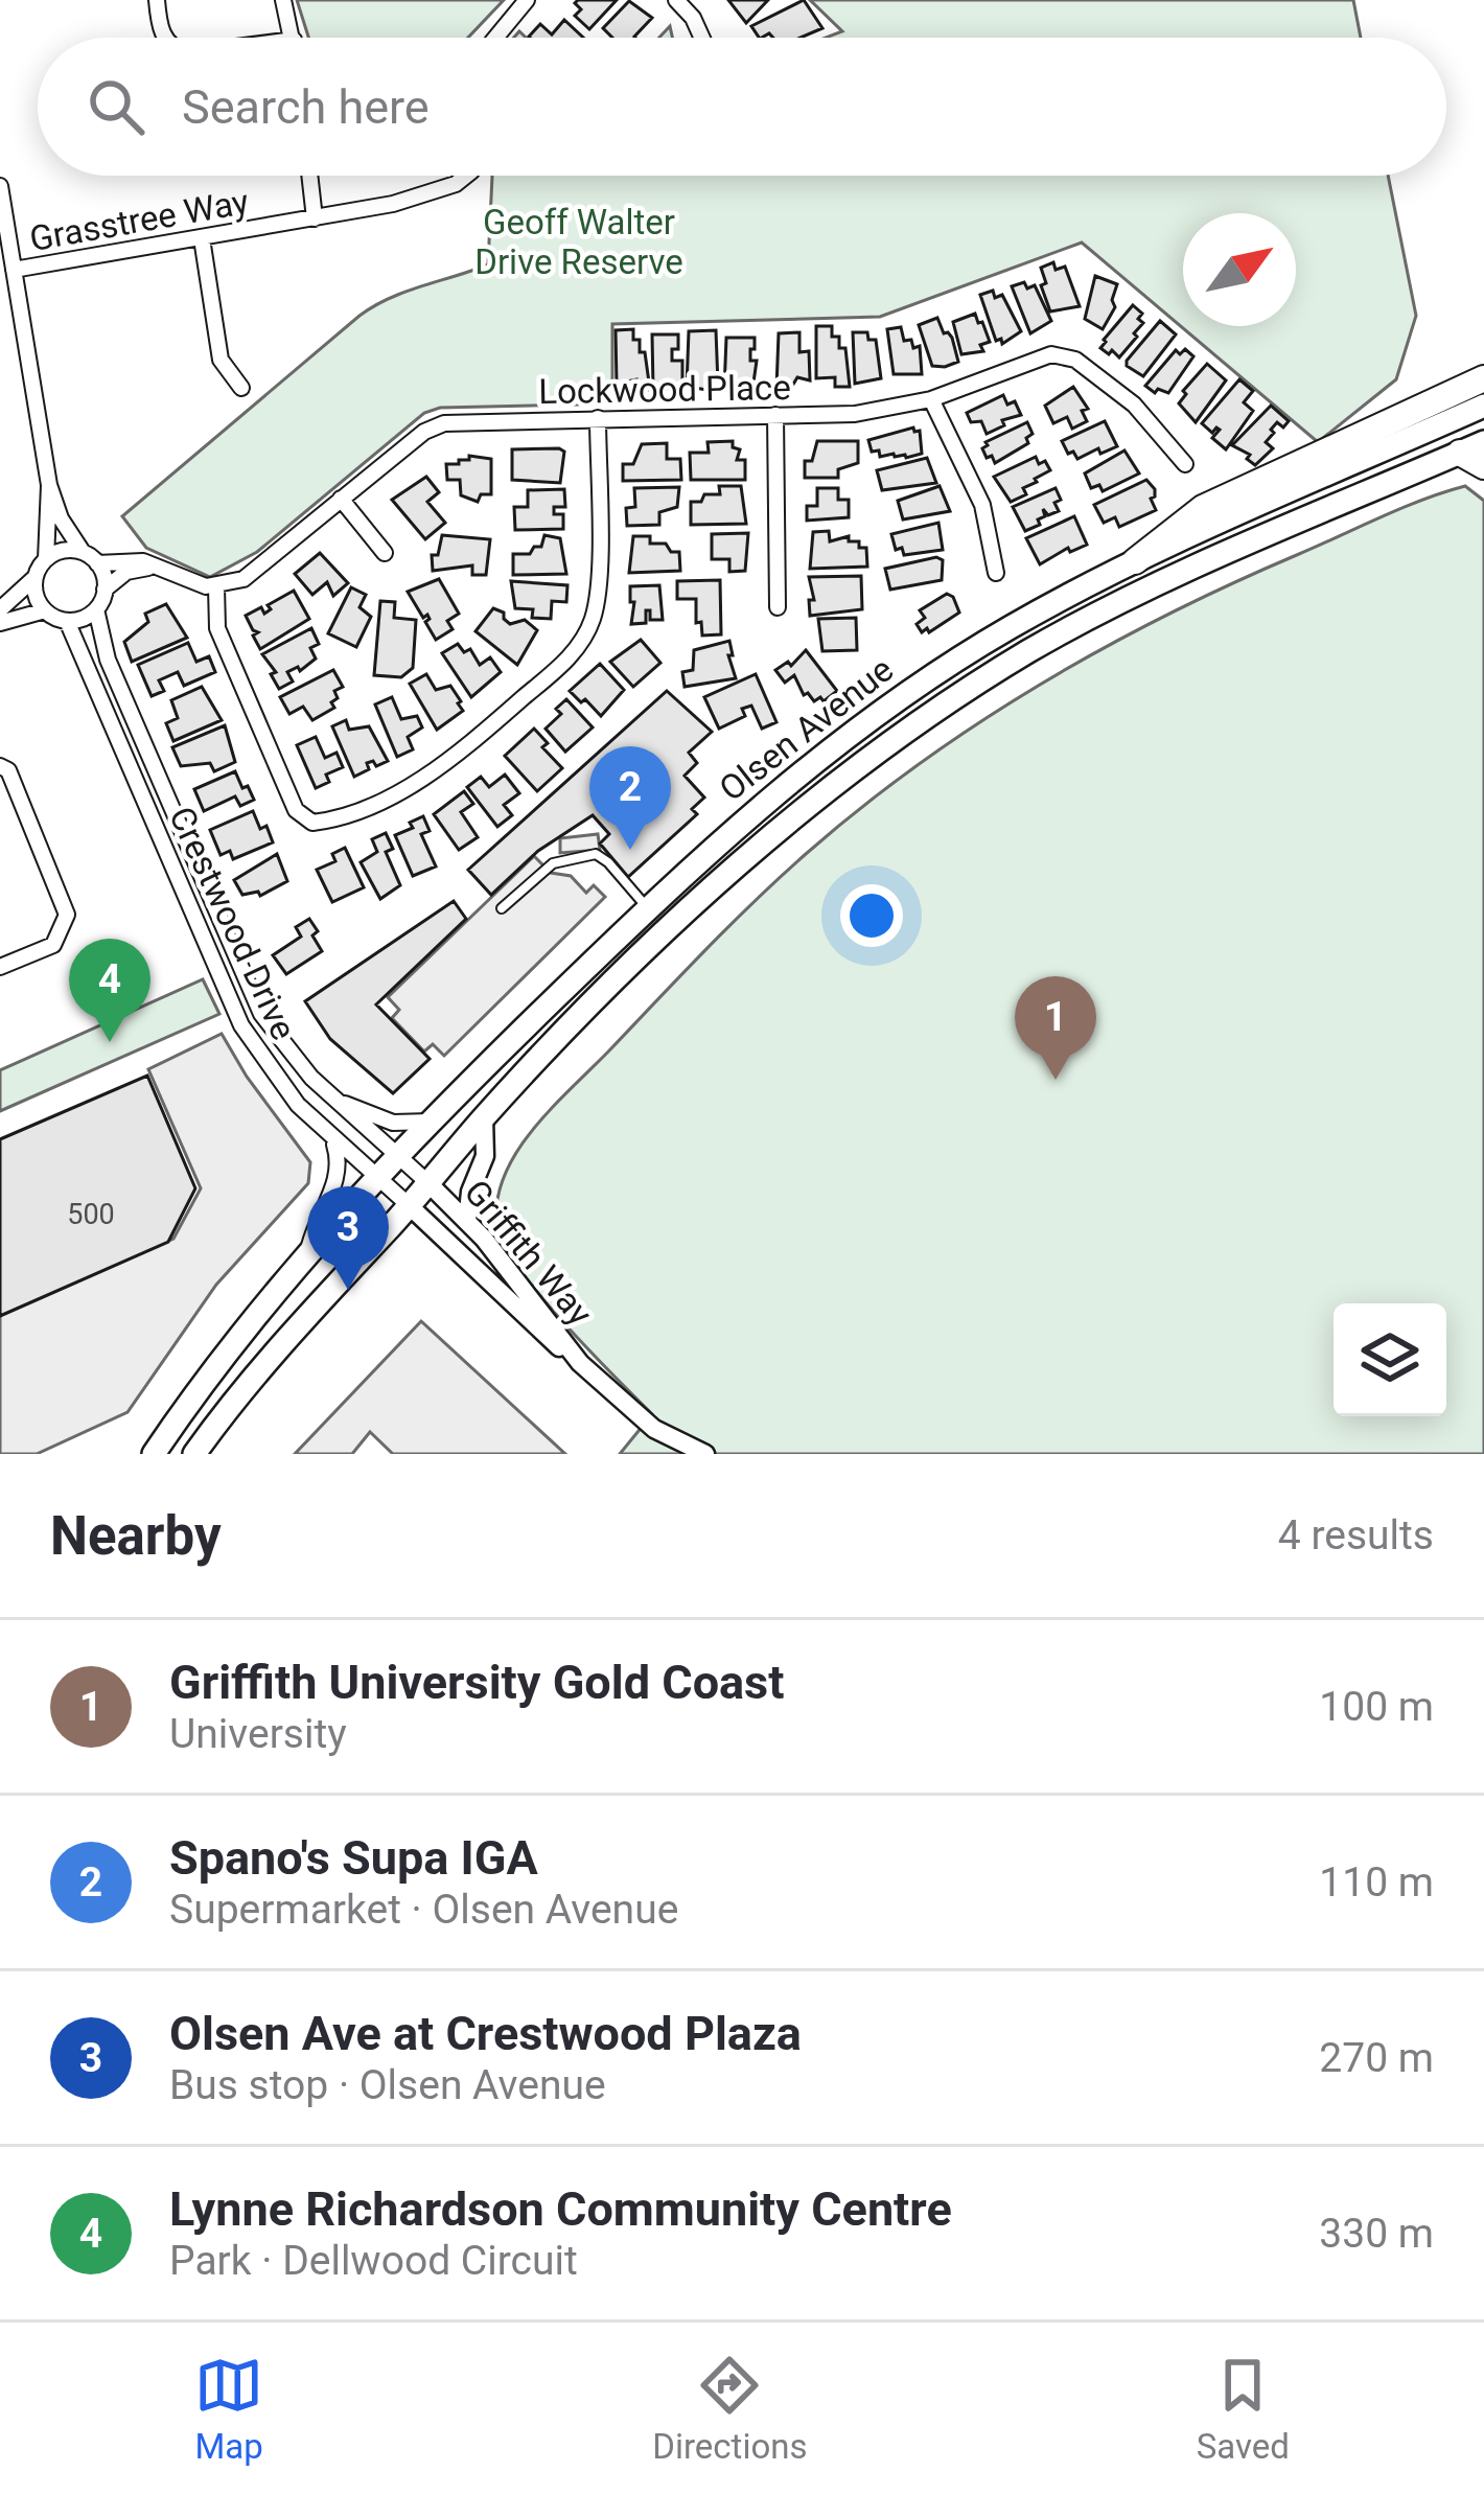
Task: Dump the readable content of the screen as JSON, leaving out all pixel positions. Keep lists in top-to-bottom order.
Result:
{
  "streets": {
    "main road": ["Olsen Avenue"],
    "street": [
      "Grasstree Way",
      "Lockwood Place",
      "Crestwood Drive",
      "Griffith Way"
    ]
  },
  "crossings": [
    ["Olsen Avenue", "Crestwood Drive"],
    ["Olsen Avenue", "Griffith Way"],
    ["Crestwood Drive", "Griffith Way"]
  ],
  "parks": ["Geoff Walter Drive Reserve"],
  "house_numbers": ["500"],
  "north": "top right",
  "page": {
    "search": "Search here",
    "pins": [
      "2",
      "4",
      "1",
      "3"
    ],
    "heading": ["Nearby", "4 results"],
    "list": [
      {
        "mark": "1",
        "name": "Griffith University Gold Coast",
        "note": "University",
        "value": "100 m"
      },
      {
        "mark": "2",
        "name": "Spano's Supa IGA",
        "note": "Supermarket · Olsen Avenue",
        "value": "110 m"
      },
      {
        "mark": "3",
        "name": "Olsen Ave at Crestwood Plaza",
        "note": "Bus stop · Olsen Avenue",
        "value": "270 m"
      },
      {
        "mark": "4",
        "name": "Lynne Richardson Community Centre",
        "note": "Park · Dellwood Circuit",
        "value": "330 m"
      }
    ],
    "nav": ["Map", "Directions", "Saved"]
  }
}
